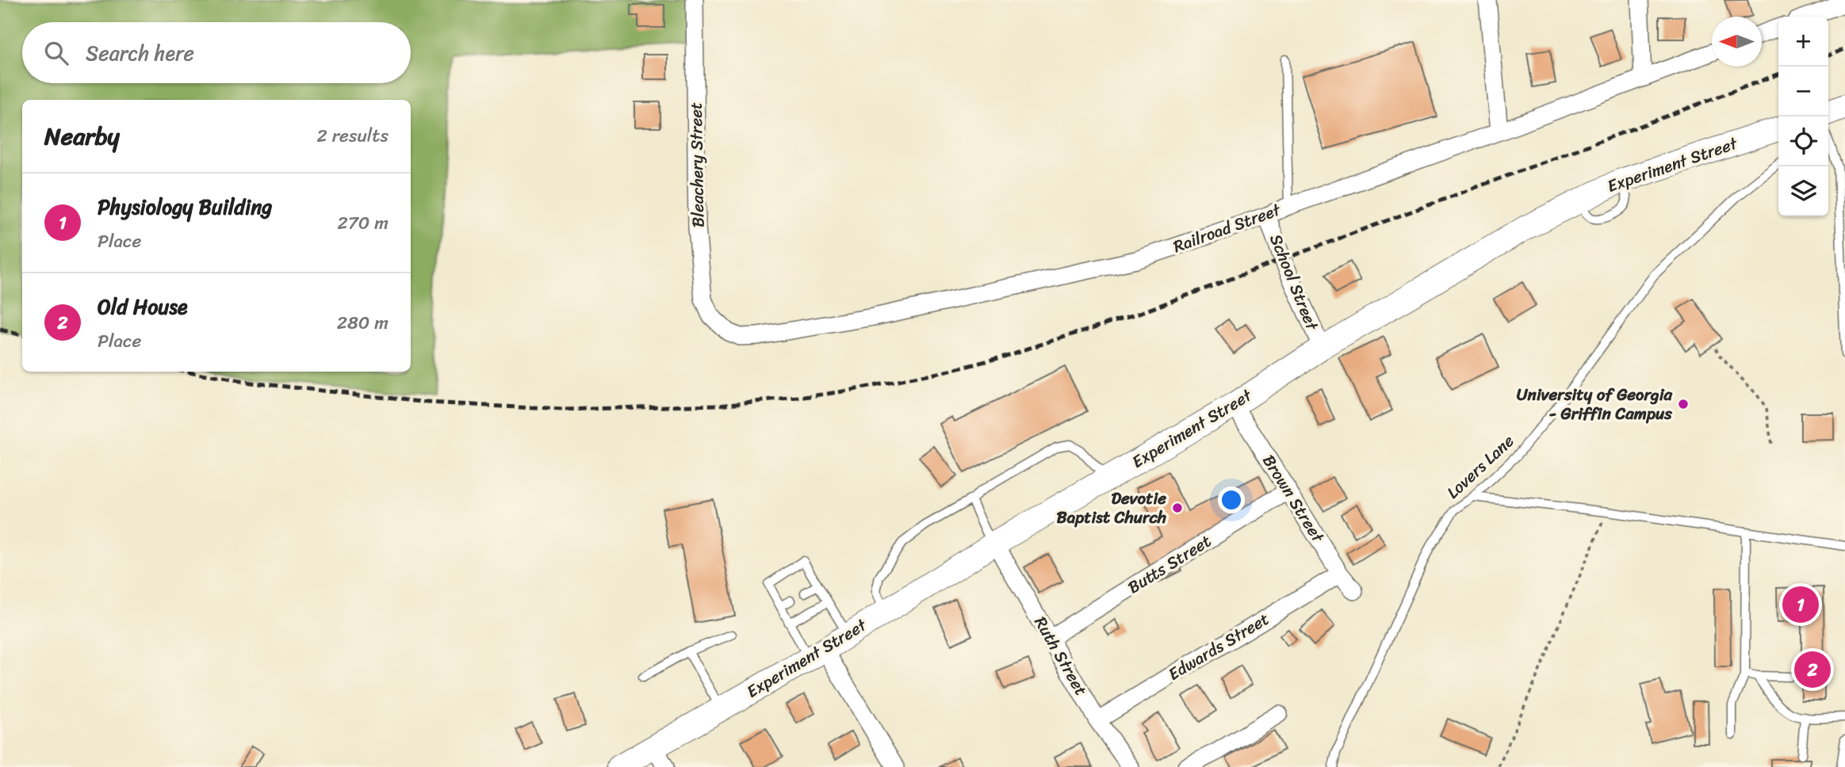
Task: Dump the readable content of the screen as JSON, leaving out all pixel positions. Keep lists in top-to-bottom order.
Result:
{
  "streets": {
    "main road": ["Experiment Street"],
    "street": [
      "Bleachery Street",
      "Railroad Street",
      "School Street",
      "Brown Street",
      "Butts Street",
      "Edwards Street",
      "Ruth Street"
    ],
    "lane": ["Lovers Lane"]
  },
  "crossings": [
    ["Bleachery Street", "Railroad Street"],
    ["Experiment Street", "School Street"],
    ["Experiment Street", "Brown Street"],
    ["Experiment Street", "Ruth Street"],
    ["Railroad Street", "School Street"],
    ["Brown Street", "Butts Street"],
    ["Brown Street", "Edwards Street"],
    ["Butts Street", "Ruth Street"],
    ["Edwards Street", "Ruth Street"]
  ],
  "places": ["University of Georgia - Griffin Campus", "Devotie Baptist Church"],
  "north": "left",
  "page": {
    "map_buttons": ["+", "−"],
    "search": "Search here",
    "heading": ["Nearby", "2 results"],
    "list": [
      {
        "mark": "1",
        "name": "Physiology Building",
        "note": "Place",
        "value": "270 m"
      },
      {
        "mark": "2",
        "name": "Old House",
        "note": "Place",
        "value": "280 m"
      }
    ],
    "pins": ["1", "2"]
  }
}
